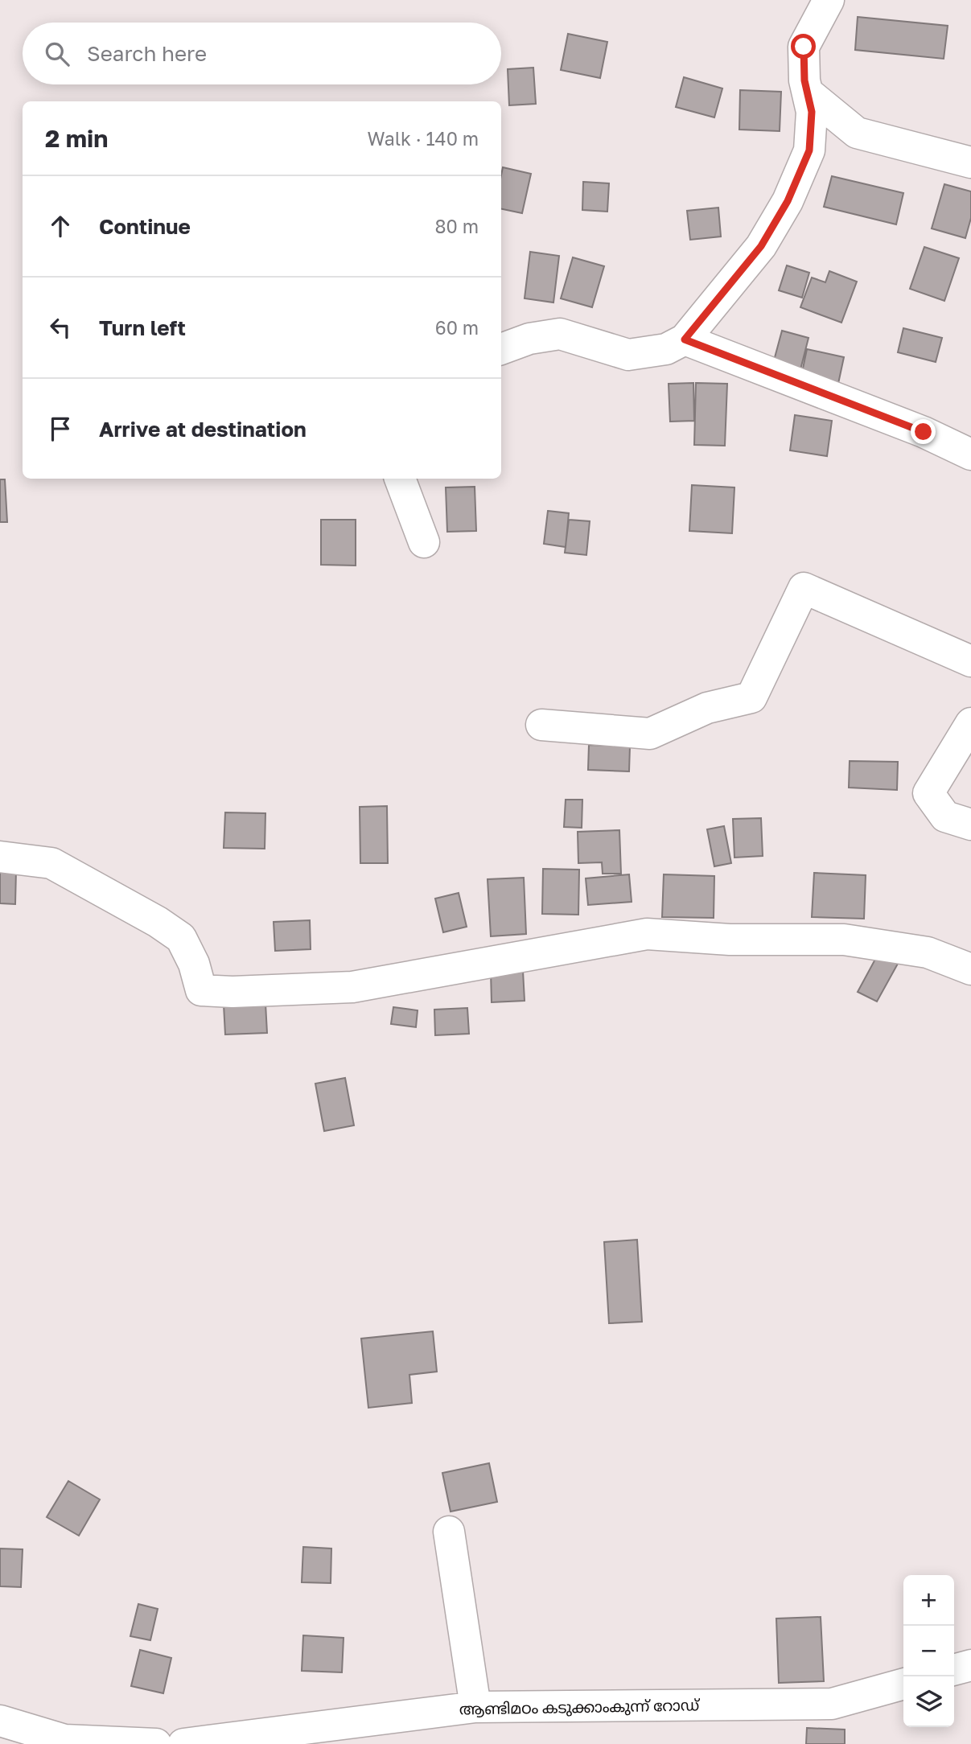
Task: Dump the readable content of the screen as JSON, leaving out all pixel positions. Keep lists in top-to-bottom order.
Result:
{
  "streets": {
    "street": ["ആണ്ടിമഠം കടുക്കാംകുന്ന് റോഡ്"]
  },
  "page": {
    "search": "Search here",
    "heading": ["2 min", "Walk · 140 m"],
    "list": [
      ["Continue", "80 m"],
      ["Turn left", "60 m"],
      "Arrive at destination"
    ],
    "map_buttons": ["+", "−"]
  }
}
